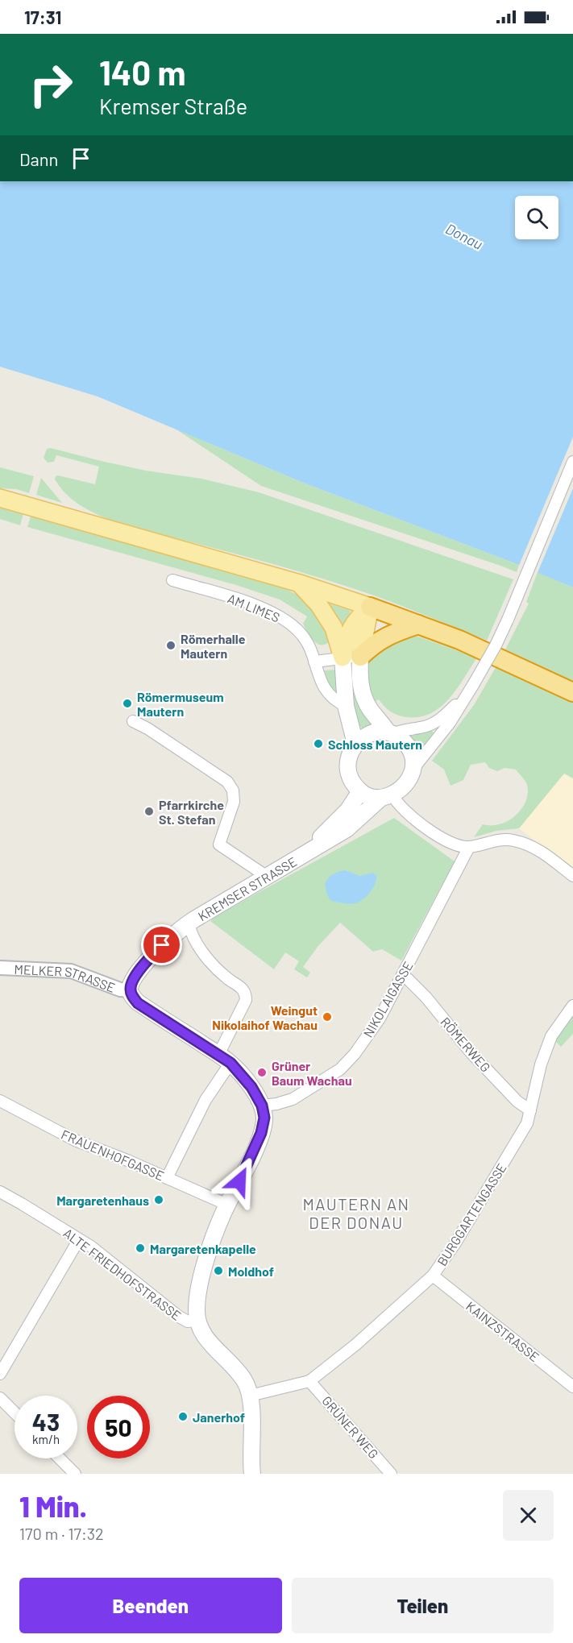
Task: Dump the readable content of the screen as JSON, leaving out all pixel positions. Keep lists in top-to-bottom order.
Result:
{
  "streets": {
    "main road": ["KREMSER STRASSE"],
    "street": [
      "AM LIMES",
      "MELKER STRASSE",
      "NIKOLAIGASSE",
      "RÖMERWEG",
      "FRAUENHOFGASSE",
      "BURGGARTENGASSE",
      "ALTE FRIEDHOFSTRASSE",
      "KAINZSTRASSE",
      "GRÜNER WEG"
    ]
  },
  "crossings": [
    ["KREMSER STRASSE", "MELKER STRASSE"],
    ["NIKOLAIGASSE", "RÖMERWEG"],
    ["RÖMERWEG", "BURGGARTENGASSE"],
    ["BURGGARTENGASSE", "KAINZSTRASSE"],
    ["BURGGARTENGASSE", "GRÜNER WEG"]
  ],
  "districts": ["MAUTERN AN DER DONAU"],
  "water": ["Donau"],
  "places": [
    "Römerhalle Mautern",
    "Römermuseum Mautern",
    "Schloss Mautern",
    "Pfarrkirche St. Stefan",
    "Weingut Nikolaihof Wachau",
    "Grüner Baum Wachau",
    "Margaretenhaus",
    "Margaretenkapelle",
    "Moldhof",
    "Janerhof"
  ],
  "page": {
    "status": "17:31",
    "turn": ["140 m", "Kremser Straße"],
    "then": "Dann",
    "speed": "43 km/h",
    "limit": "50",
    "heading": ["1 Min.", "170 m · 17:32"],
    "buttons": ["Beenden", "Teilen"]
  }
}
